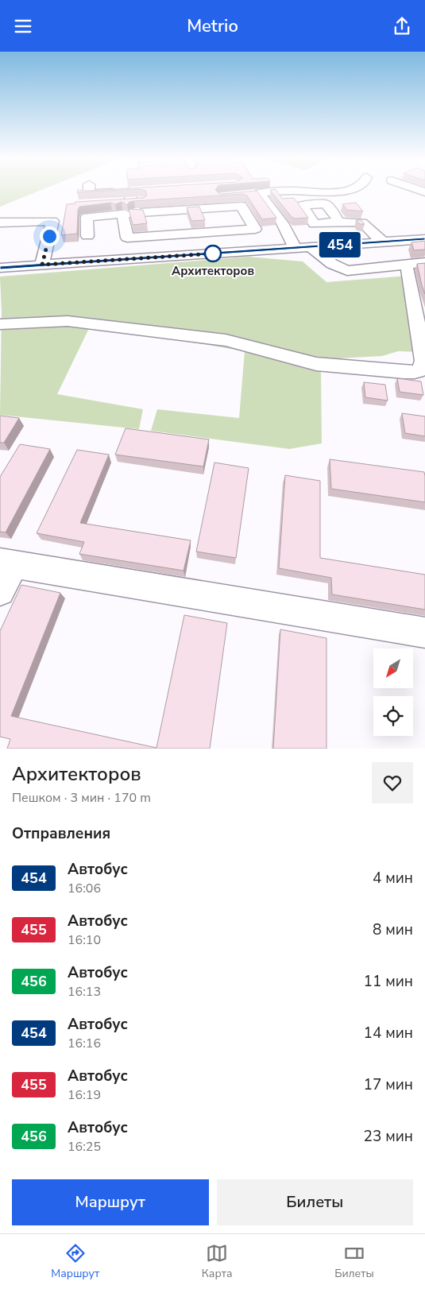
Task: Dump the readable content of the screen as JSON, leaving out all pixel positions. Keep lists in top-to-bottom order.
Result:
{
  "places": ["Архитекторов"],
  "lines": ["bus line 454"],
  "north": "bottom left",
  "page": {
    "header": "Metrio",
    "on_map": "454",
    "heading": [
      ["Архитекторов", "Пешком · 3 мин · 170 m"],
      "Отправления"
    ],
    "list": [
      {
        "mark": "454",
        "name": "Автобус",
        "note": "16:06",
        "value": "4 мин"
      },
      {
        "mark": "455",
        "name": "Автобус",
        "note": "16:10",
        "value": "8 мин"
      },
      {
        "mark": "456",
        "name": "Автобус",
        "note": "16:13",
        "value": "11 мин"
      },
      {
        "mark": "454",
        "name": "Автобус",
        "note": "16:16",
        "value": "14 мин"
      },
      {
        "mark": "455",
        "name": "Автобус",
        "note": "16:19",
        "value": "17 мин"
      },
      {
        "mark": "456",
        "name": "Автобус",
        "note": "16:25",
        "value": "23 мин"
      }
    ],
    "buttons": ["Маршрут", "Билеты"],
    "tabs": ["Маршрут", "Карта", "Билеты"]
  }
}
